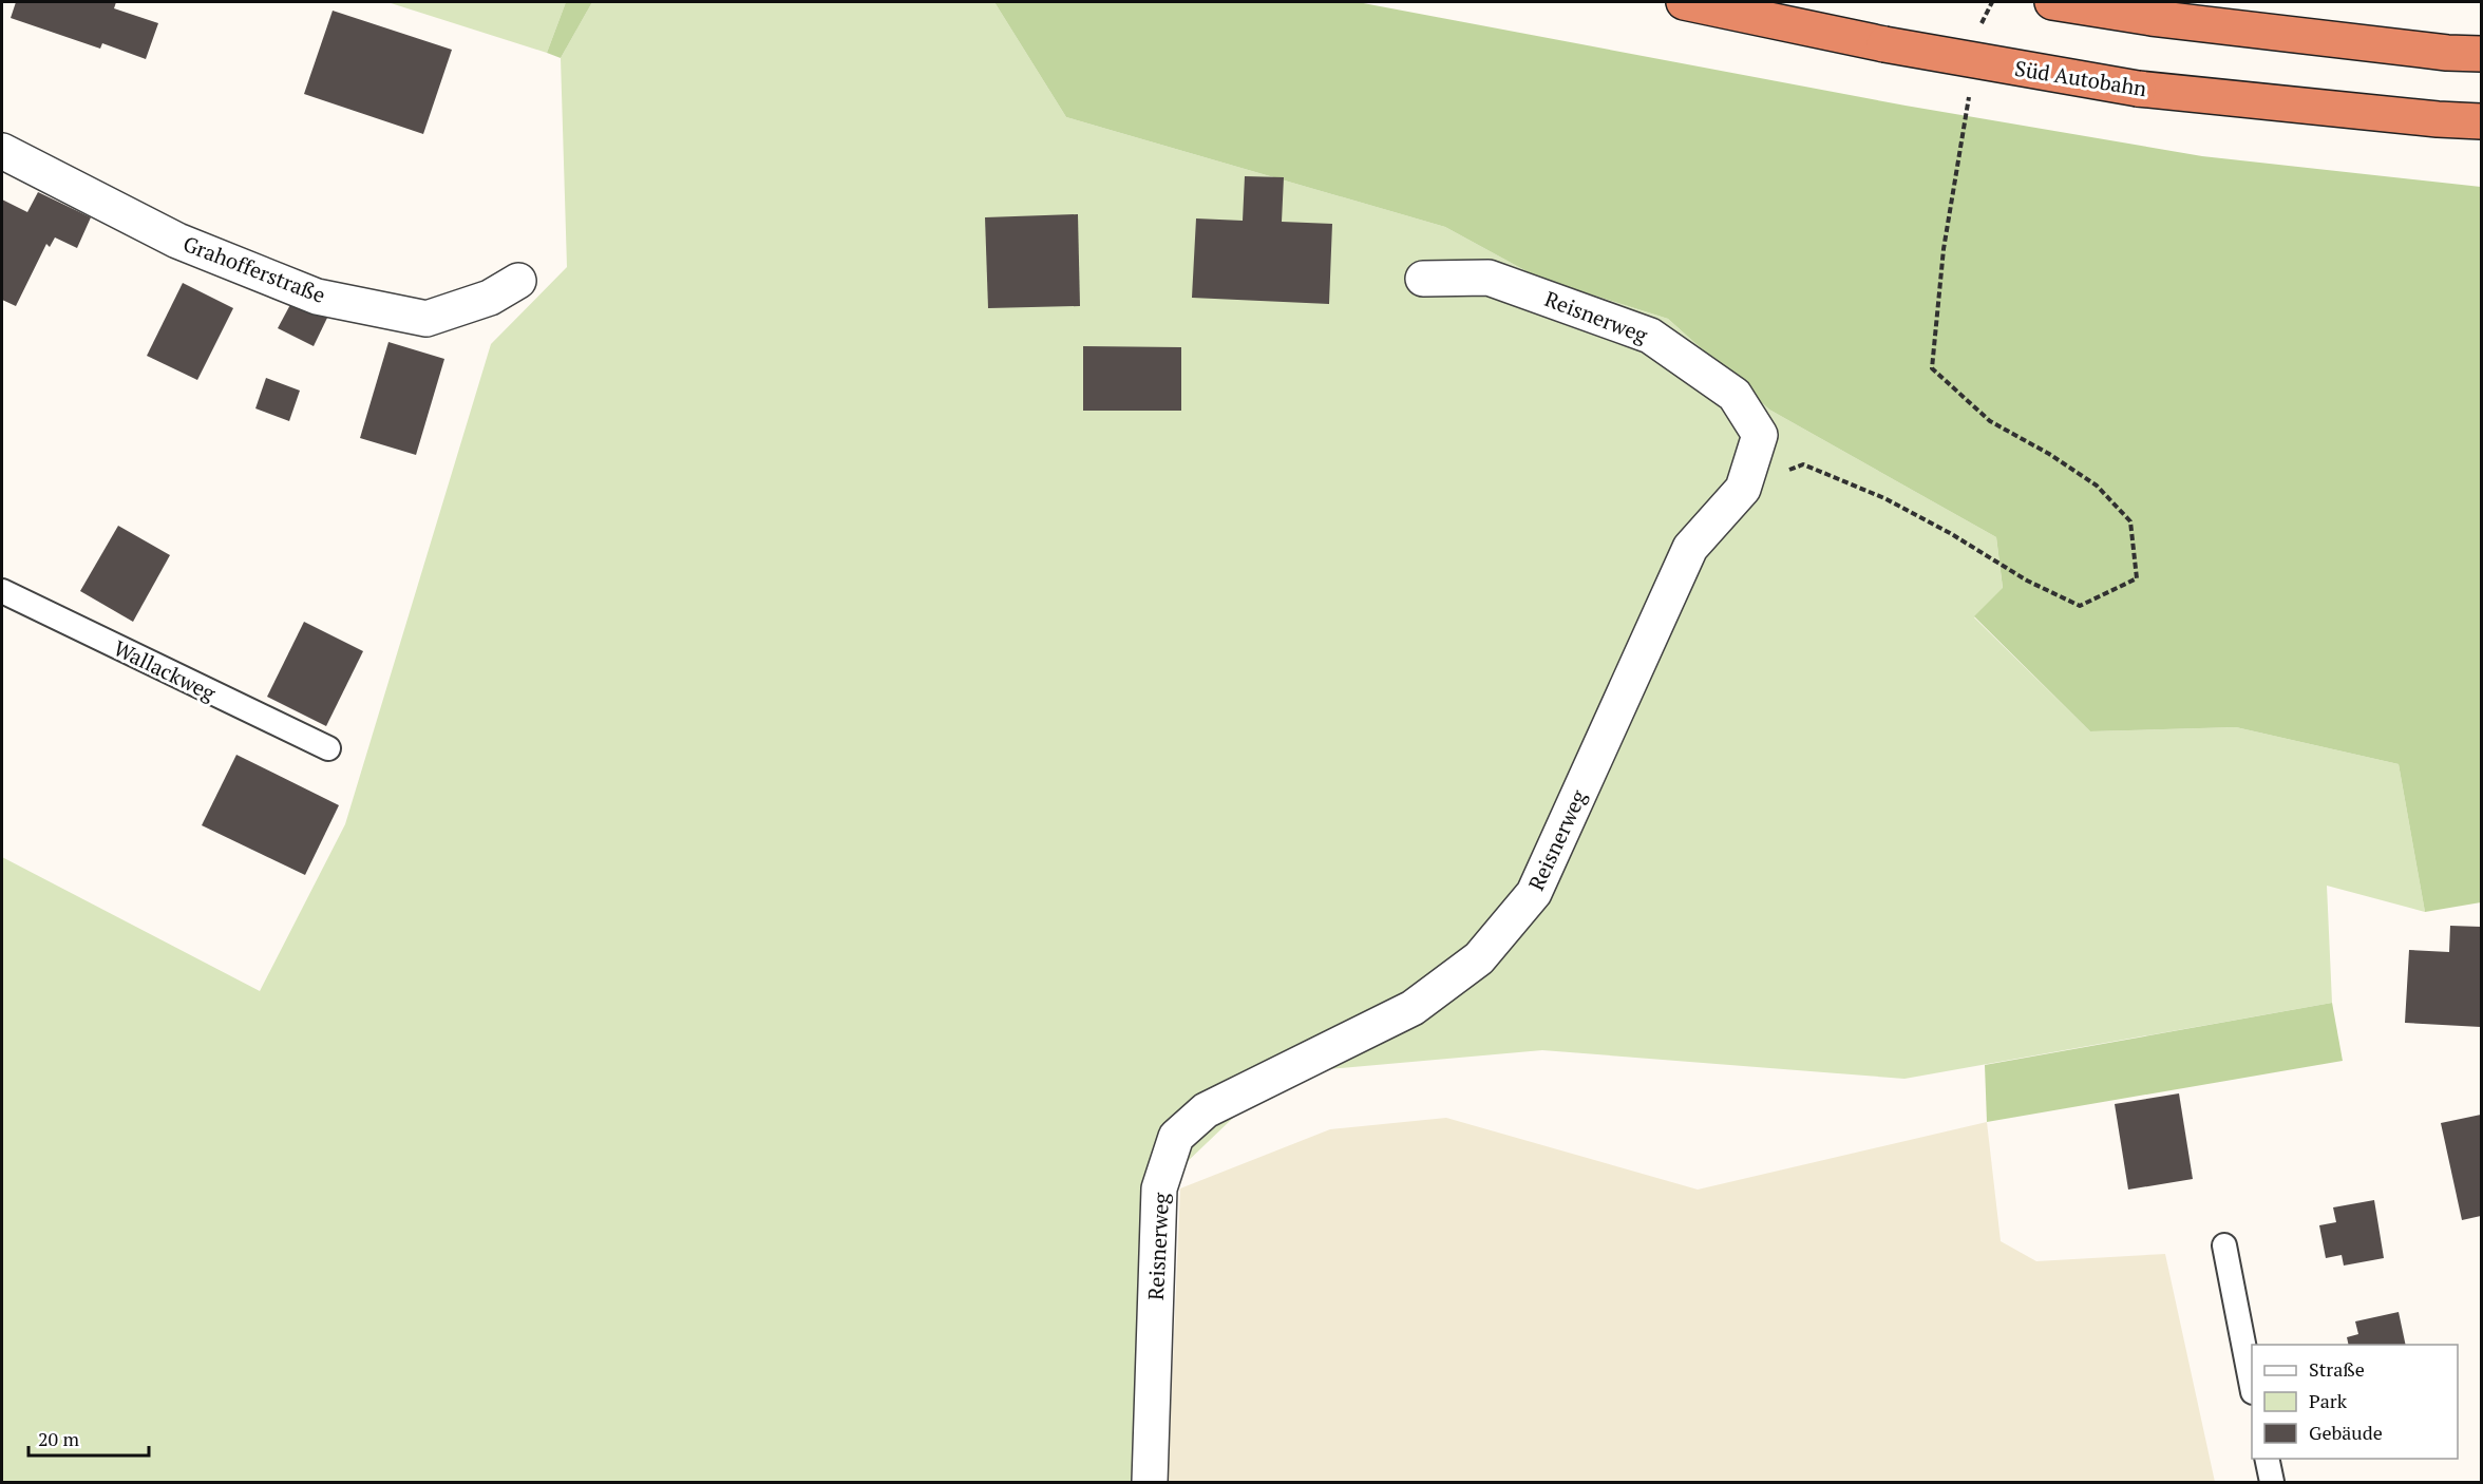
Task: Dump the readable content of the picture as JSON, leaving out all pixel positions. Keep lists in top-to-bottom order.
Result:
{
  "streets": {
    "highway": ["Süd Autobahn"],
    "street": ["Grahofferstraße", "Reisnerweg"],
    "lane": ["Wallackweg"]
  },
  "legend": ["Straße", "Park", "Gebäude"],
  "scale_bar": "20 m"
}
